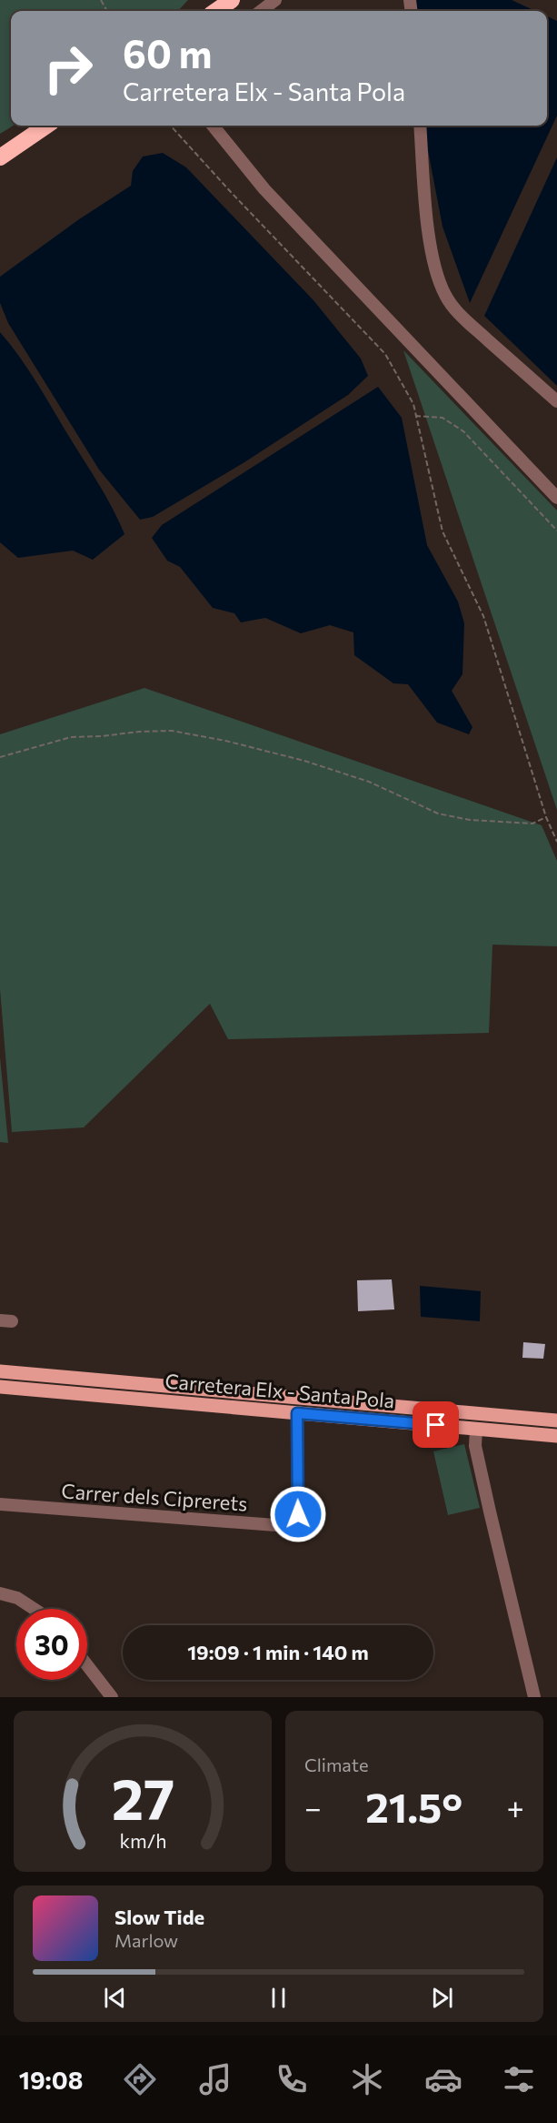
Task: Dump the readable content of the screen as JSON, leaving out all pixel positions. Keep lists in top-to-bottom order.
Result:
{
  "streets": {
    "main road": ["Carretera Elx - Santa Pola"],
    "street": ["Carrer dels Ciprerets"]
  },
  "crossings": [
    ["Carretera Elx - Santa Pola", "Carrer dels Ciprerets"]
  ],
  "page": {
    "turn": ["60 m", "Carretera Elx - Santa Pola"],
    "limit": "30",
    "trip": "19:09 · 1 min · 140 m",
    "tile": "Climate",
    "heat": ["−", "21.5°", "+"],
    "song": ["Slow Tide", "Marlow"],
    "tabs": "19:08",
    "gauge": ["27", "km/h"]
  }
}
